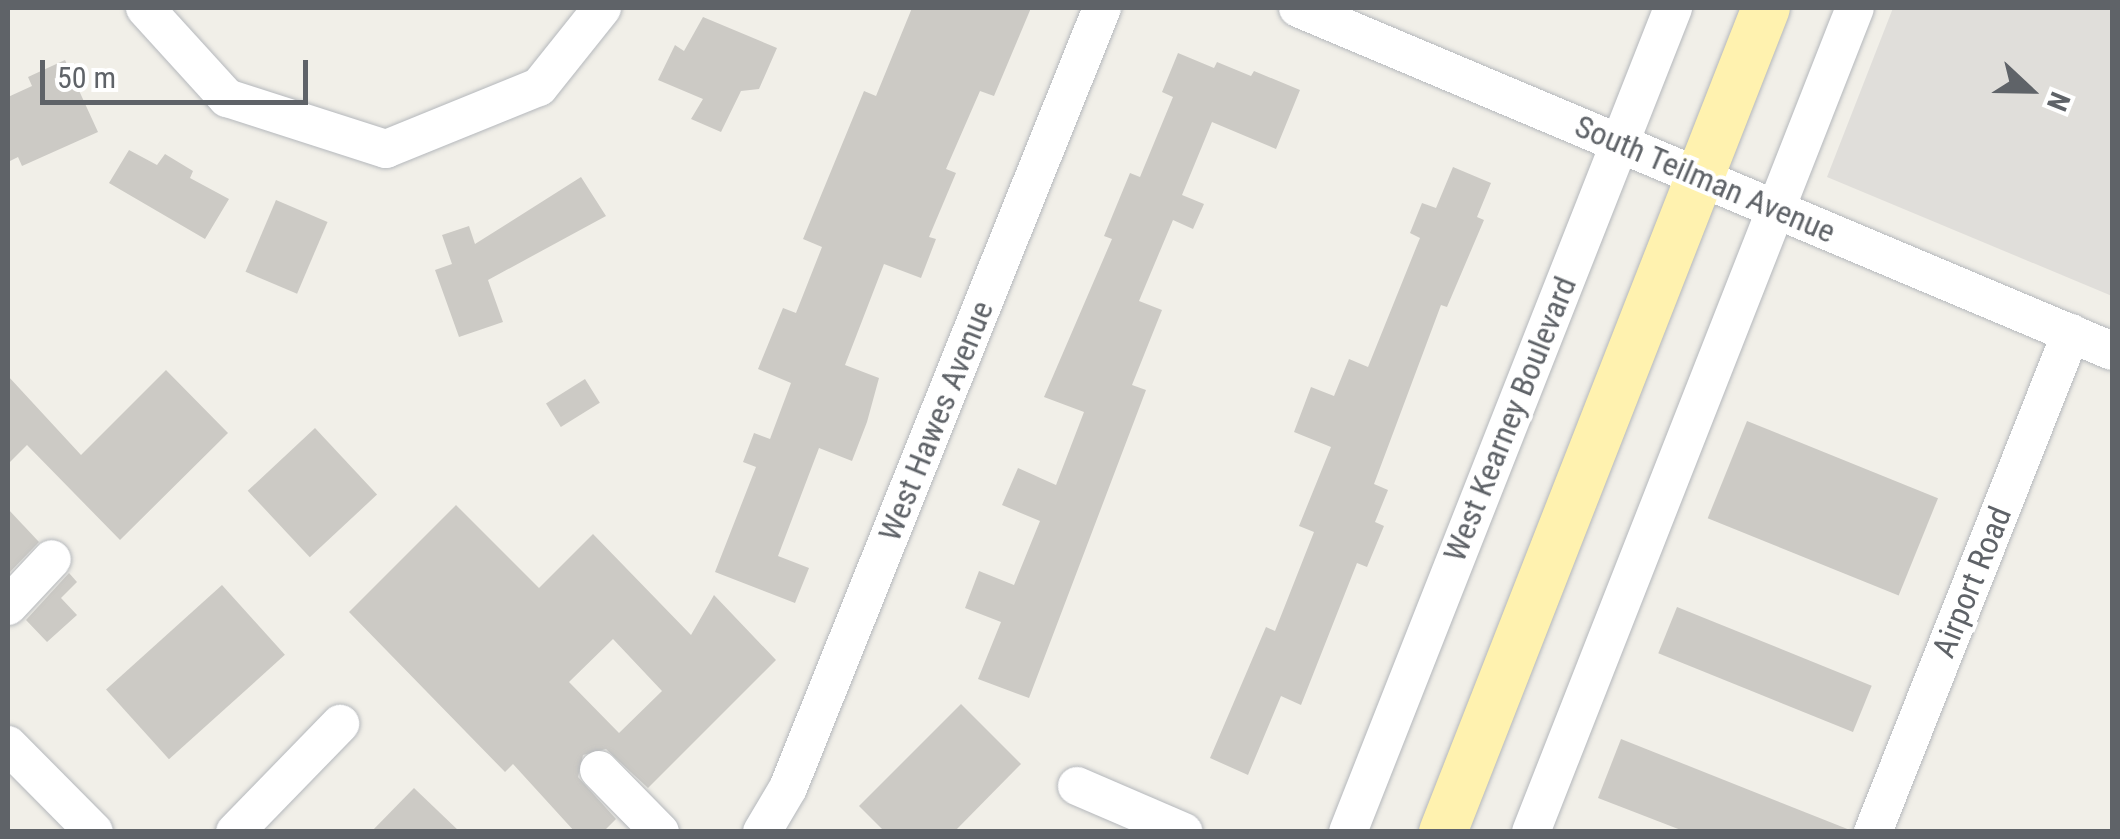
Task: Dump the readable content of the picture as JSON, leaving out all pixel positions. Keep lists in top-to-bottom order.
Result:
{
  "streets": {
    "street": [
      "South Teilman Avenue",
      "West Kearney Boulevard",
      "West Hawes Avenue",
      "Airport Road"
    ]
  },
  "crossings": [
    ["South Teilman Avenue", "West Kearney Boulevard"],
    ["South Teilman Avenue", "Airport Road"]
  ],
  "scale_bar": "50 m",
  "north": "right"
}
